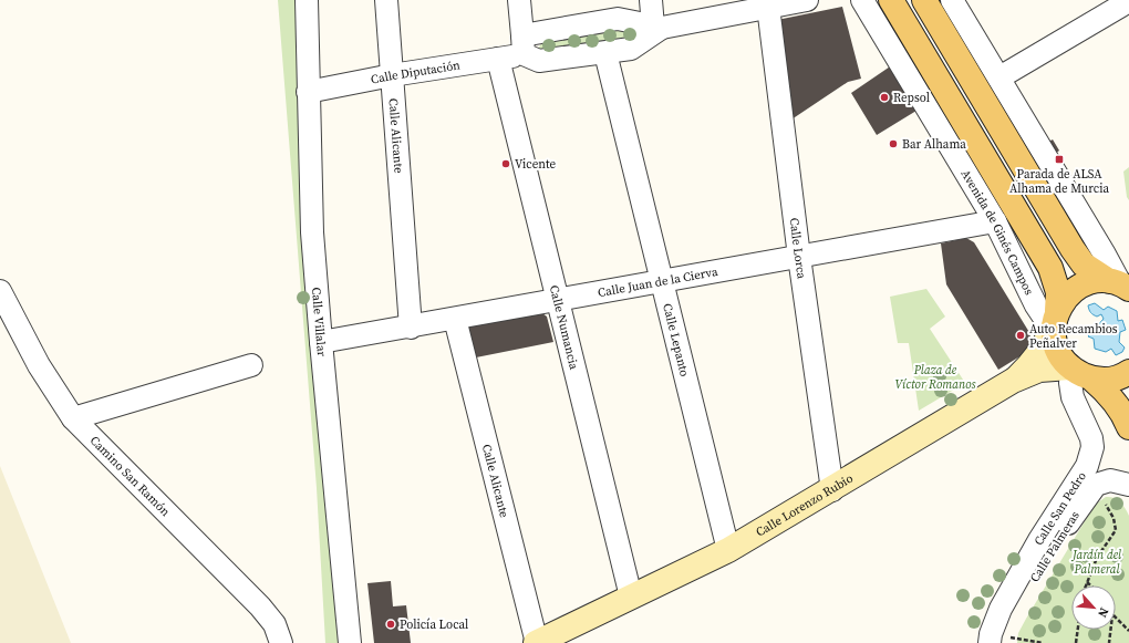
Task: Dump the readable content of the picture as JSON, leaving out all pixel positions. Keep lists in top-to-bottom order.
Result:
{
  "streets": {
    "main road": ["Avenida de Ginés Campos", "Calle Lorenzo Rubio"],
    "street": [
      "Calle Diputación",
      "Calle Alicante",
      "Calle Lorca",
      "Calle Juan de la Cierva",
      "Calle Villalar",
      "Calle Numancia",
      "Calle Lepanto",
      "Camino San Ramón",
      "Calle San Pedro",
      "Calle Palmeras"
    ]
  },
  "crossings": [
    ["Calle Diputación", "Calle Alicante"],
    ["Calle Diputación", "Calle Villalar"],
    ["Calle Diputación", "Calle Numancia"],
    ["Calle Alicante", "Calle Juan de la Cierva"],
    ["Calle Alicante", "Calle Lorenzo Rubio"],
    ["Avenida de Ginés Campos", "Calle Juan de la Cierva"],
    ["Calle Lorca", "Calle Juan de la Cierva"],
    ["Calle Lorca", "Calle Lorenzo Rubio"],
    ["Calle Juan de la Cierva", "Calle Villalar"],
    ["Calle Juan de la Cierva", "Calle Numancia"],
    ["Calle Juan de la Cierva", "Calle Lepanto"],
    ["Calle Numancia", "Calle Lorenzo Rubio"],
    ["Calle Lepanto", "Calle Lorenzo Rubio"],
    ["Calle Lorenzo Rubio", "Calle San Pedro"],
    ["Calle San Pedro", "Calle Palmeras"]
  ],
  "parks": ["Plaza de Víctor Romanos", "Jardín del Palmeral"],
  "places": {
    "other": [
      "Repsol",
      "Bar Alhama",
      "Vicente",
      "Auto Recambios Peñalver",
      "Policía Local"
    ],
    "transit": ["Parada de ALSA Alhama de Murcia"]
  },
  "north": "bottom right"
}
